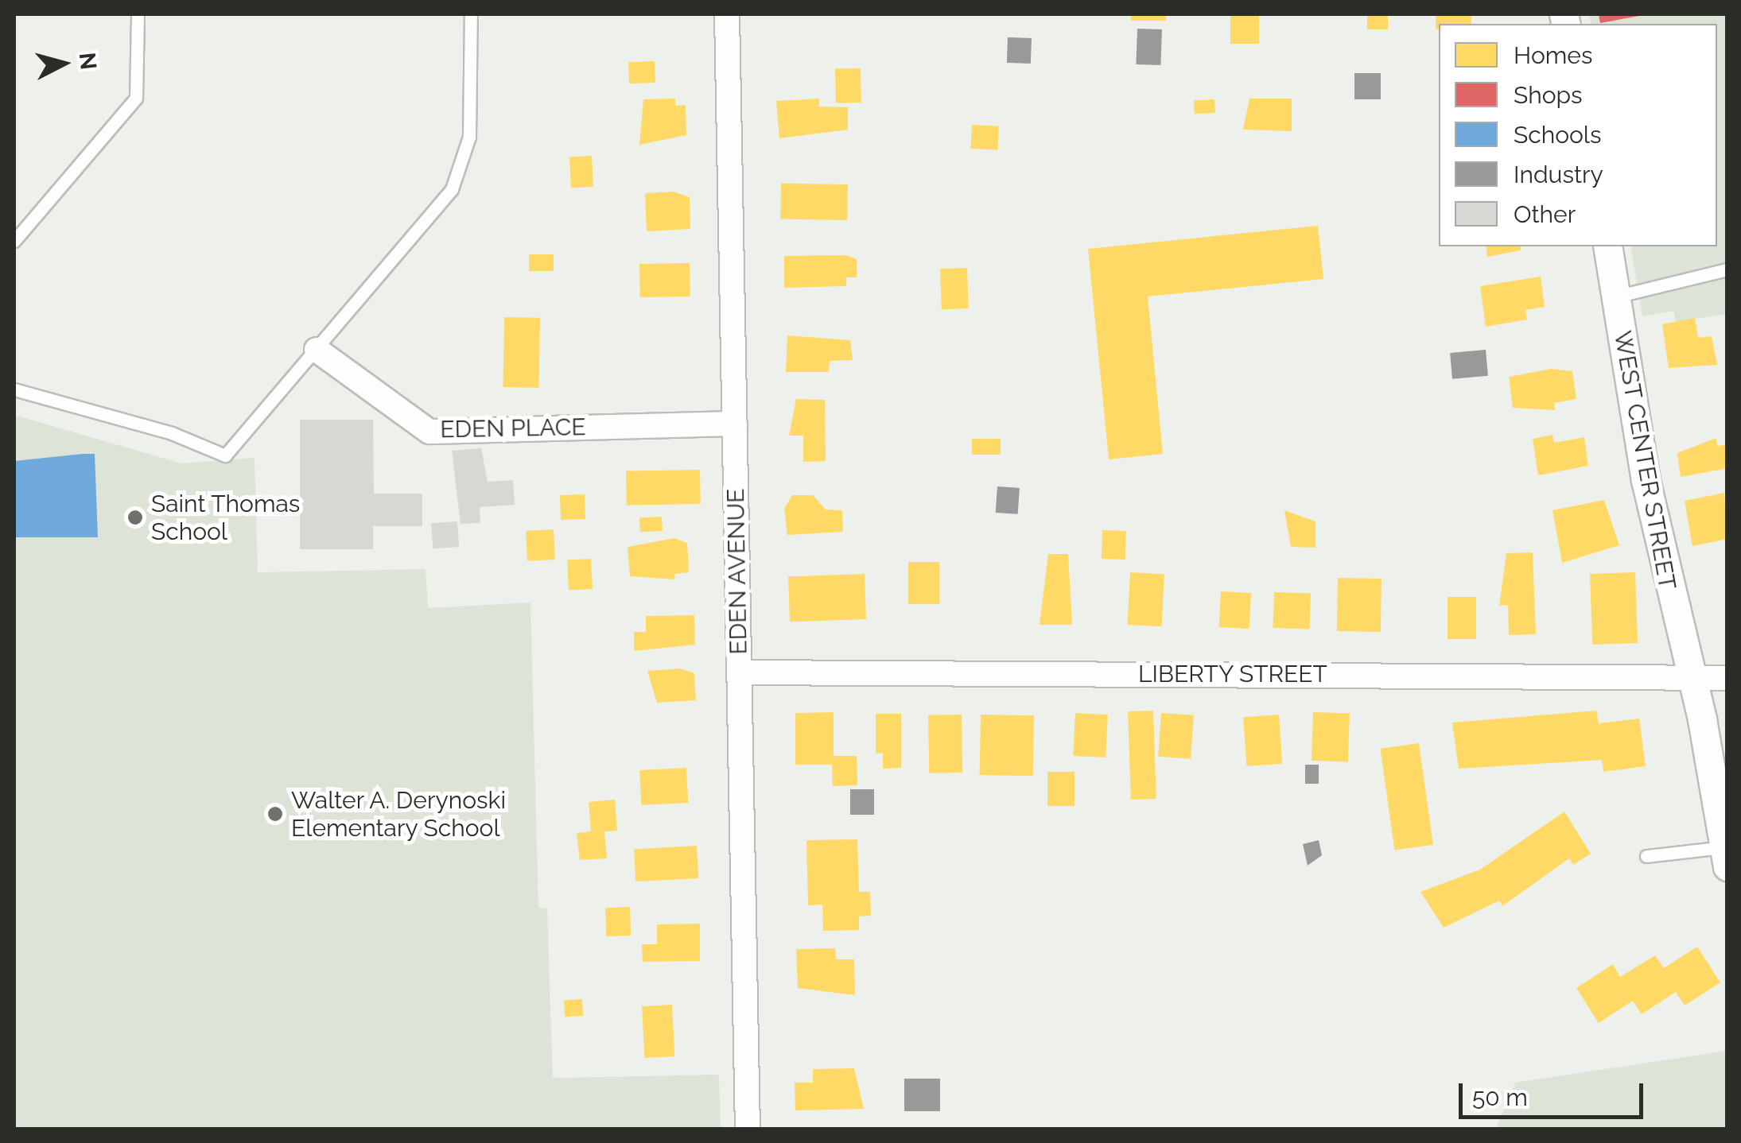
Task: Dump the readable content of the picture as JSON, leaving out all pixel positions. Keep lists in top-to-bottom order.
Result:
{
  "streets": {
    "street": [
      "EDEN PLACE",
      "WEST CENTER STREET",
      "EDEN AVENUE",
      "LIBERTY STREET"
    ]
  },
  "crossings": [
    ["EDEN PLACE", "EDEN AVENUE"],
    ["WEST CENTER STREET", "LIBERTY STREET"],
    ["EDEN AVENUE", "LIBERTY STREET"]
  ],
  "places": ["Saint Thomas School", "Walter A. Derynoski Elementary School"],
  "legend": [
    "Homes",
    "Shops",
    "Schools",
    "Industry",
    "Other"
  ],
  "scale_bar": "50 m",
  "north": "right"
}
